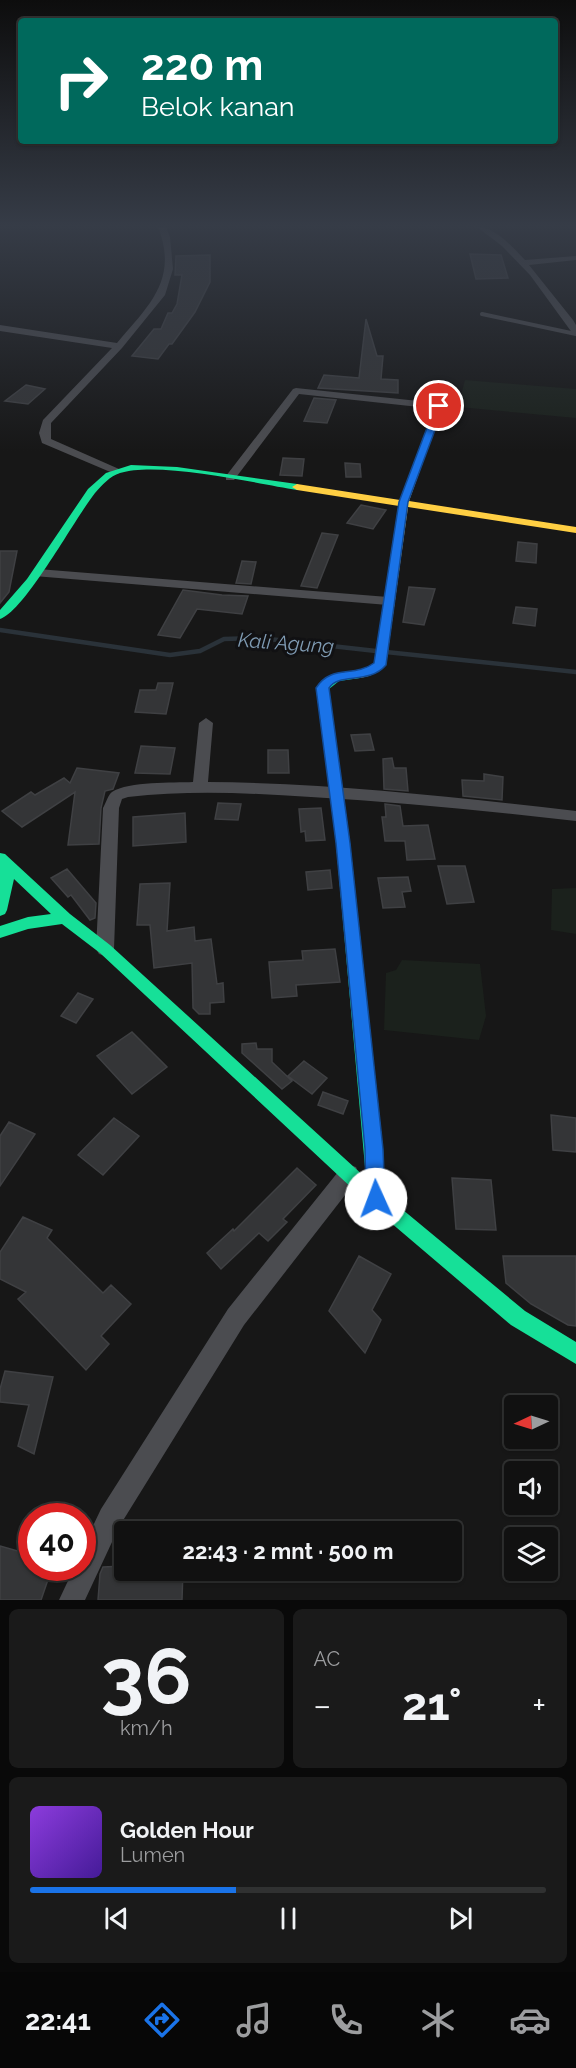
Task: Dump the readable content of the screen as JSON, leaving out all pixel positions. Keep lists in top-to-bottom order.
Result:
{
  "water": ["Kali Agung"],
  "north": "left",
  "page": {
    "turn": ["220 m", "Belok kanan"],
    "limit": "40",
    "trip": "22:43 · 2 mnt · 500 m",
    "tile": [
      ["36", "km/h"],
      "AC"
    ],
    "heat": ["−", "21°", "+"],
    "song": ["Golden Hour", "Lumen"],
    "tabs": "22:41"
  }
}
